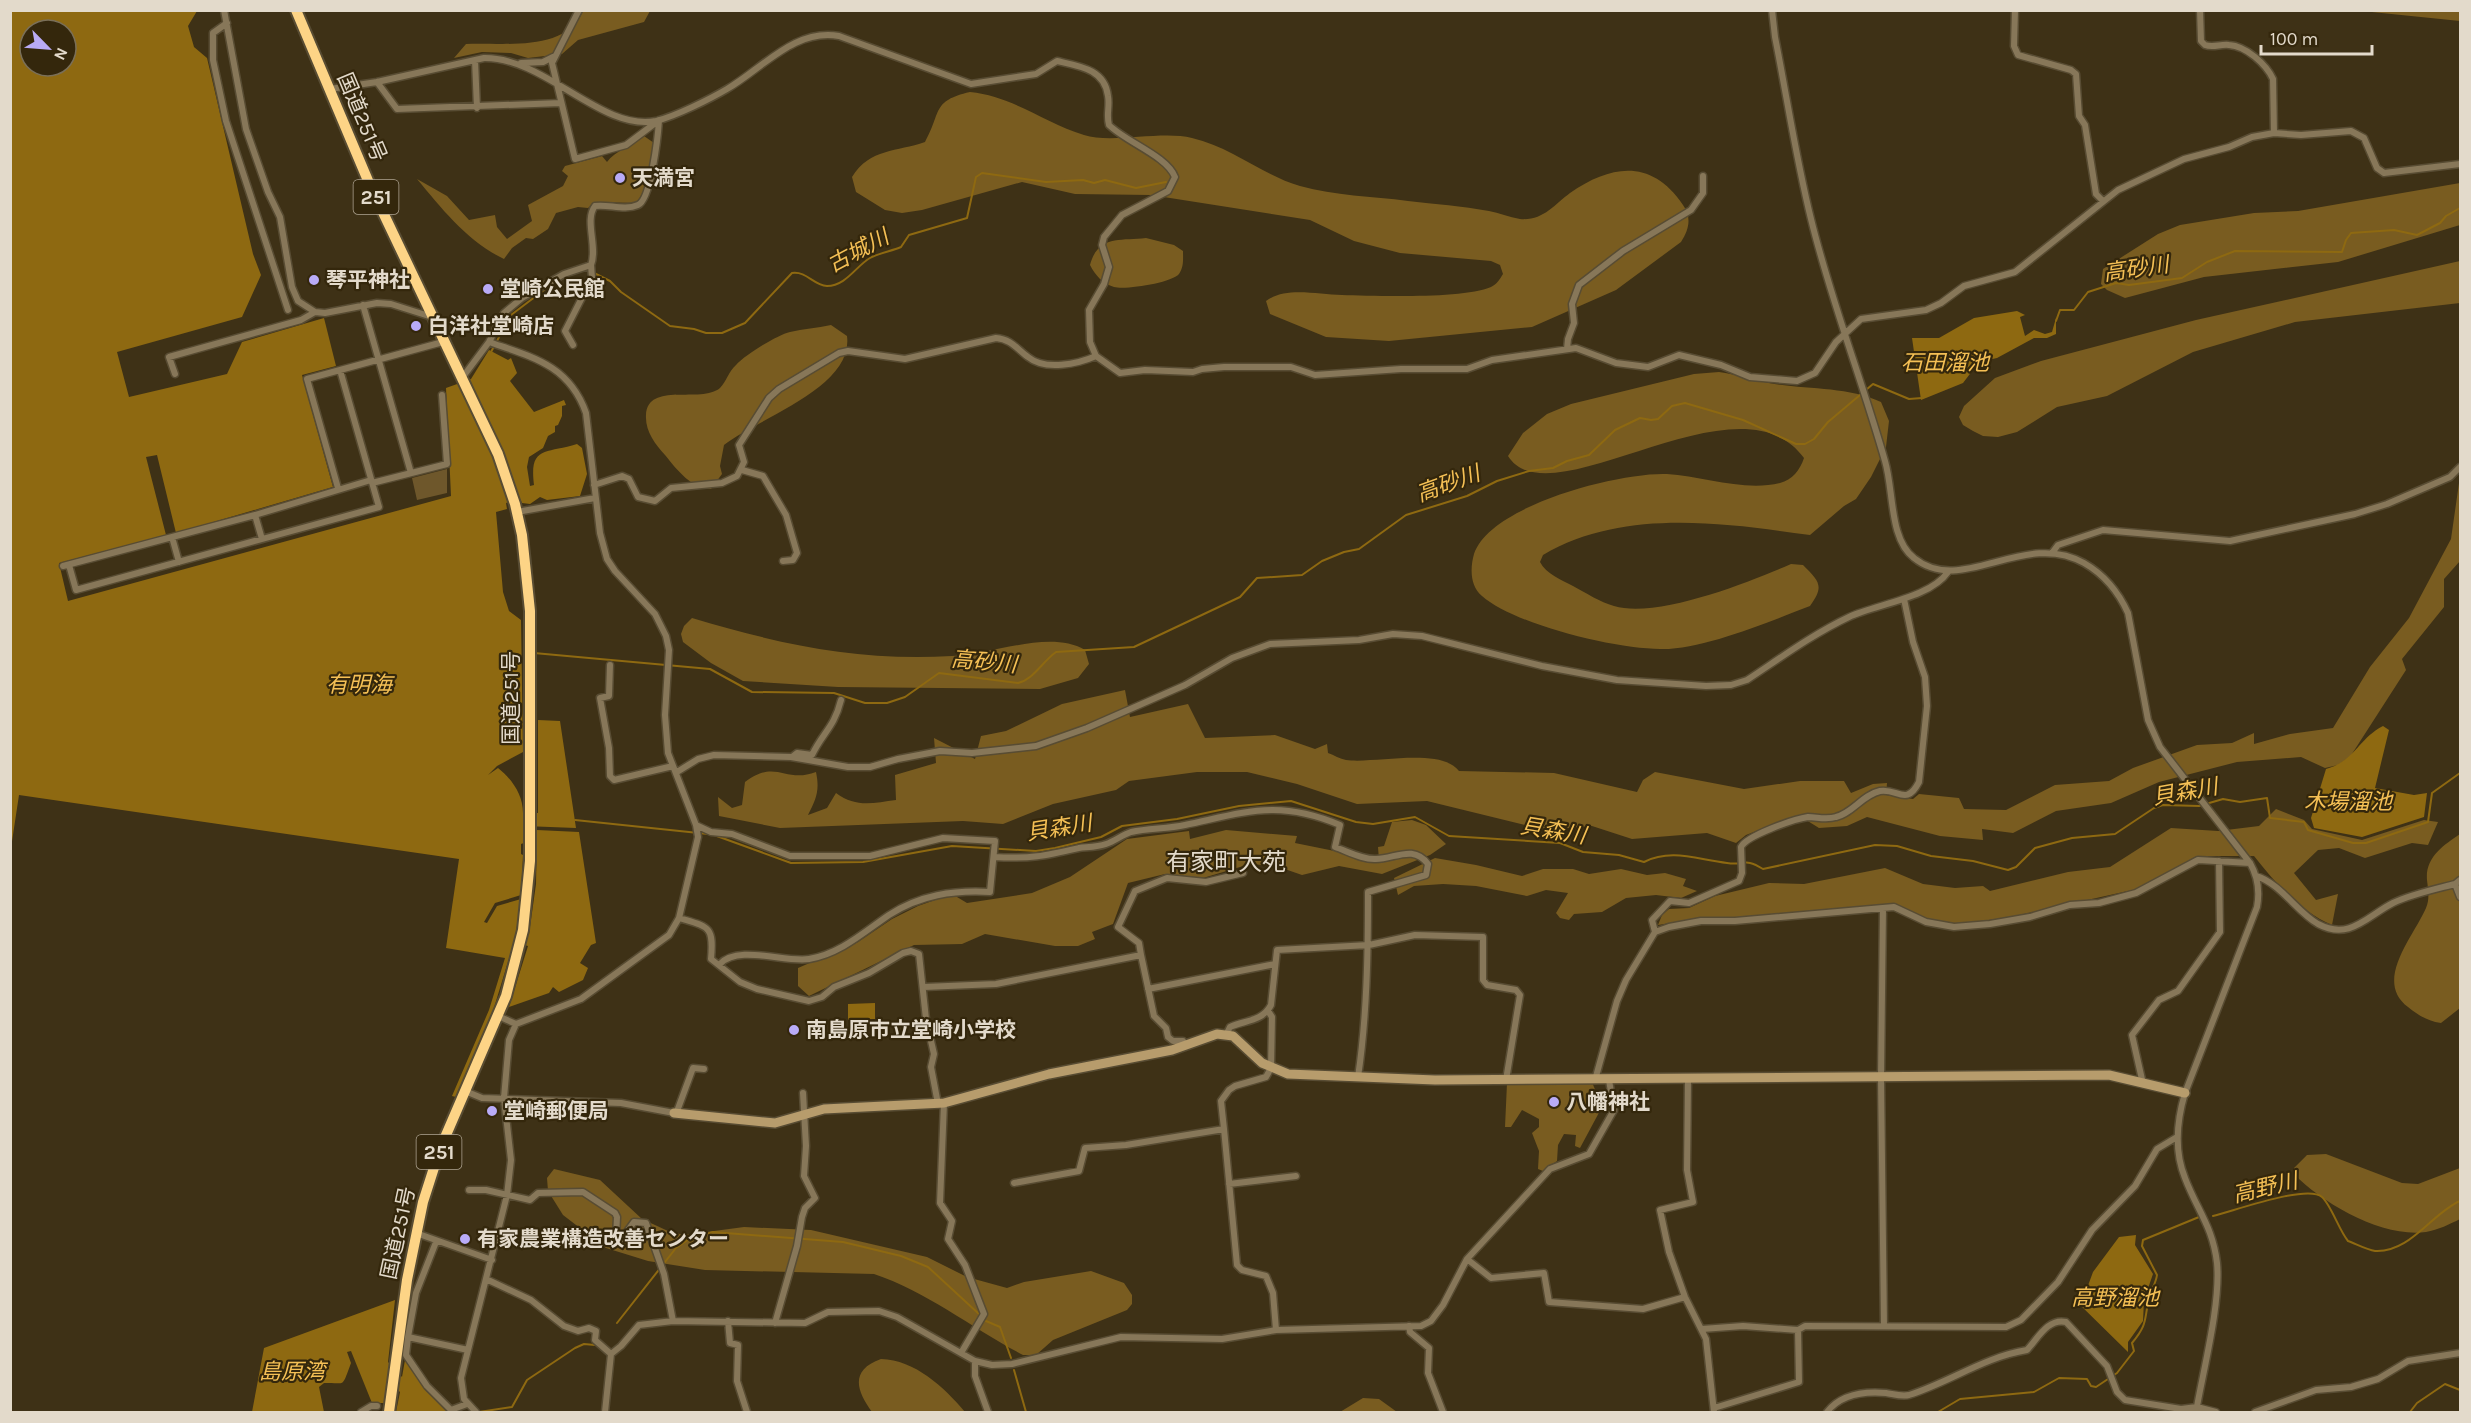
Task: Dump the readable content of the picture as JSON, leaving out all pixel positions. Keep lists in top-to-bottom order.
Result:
{
  "streets": {
    "highway": ["国道251号", "251"]
  },
  "districts": ["有家町大苑"],
  "water": [
    "古城川",
    "高砂川",
    "石田溜池",
    "有明海",
    "貝森川",
    "木場溜池",
    "高野川",
    "高野溜池",
    "島原湾"
  ],
  "places": [
    "天満宮",
    "琴平神社",
    "堂崎公民館",
    "白洋社堂崎店",
    "南島原市立堂崎小学校",
    "八幡神社",
    "堂崎郵便局",
    "有家農業構造改善センター"
  ],
  "scale_bar": "100 m",
  "north": "bottom right"
}
